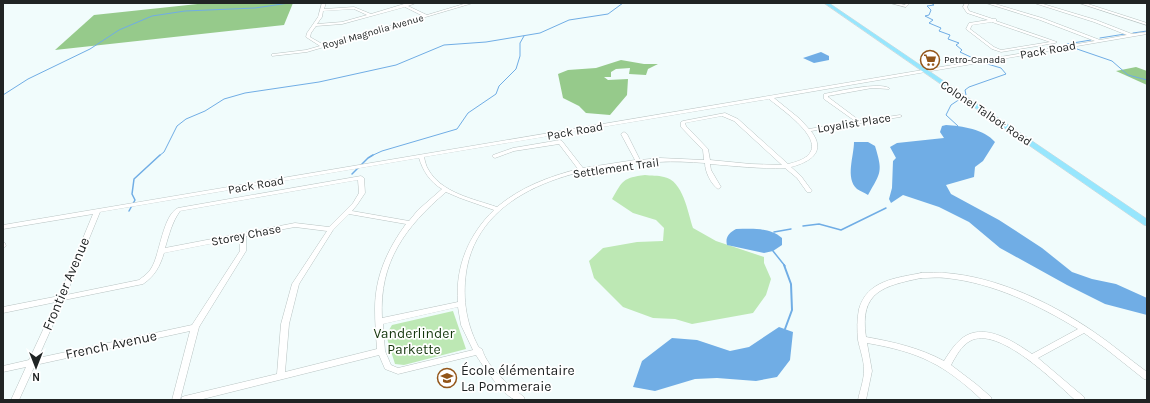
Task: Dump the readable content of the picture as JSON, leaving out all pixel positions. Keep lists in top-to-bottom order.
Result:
{
  "streets": {
    "main road": ["Colonel Talbot Road"],
    "street": [
      "Royal Magnolia Avenue",
      "Pack Road",
      "Loyalist Place",
      "Settlement Trail",
      "Storey Chase",
      "Frontier Avenue",
      "French Avenue"
    ]
  },
  "crossings": [
    ["Pack Road", "Colonel Talbot Road"],
    ["Pack Road", "Settlement Trail"],
    ["Pack Road", "Frontier Avenue"],
    ["Loyalist Place", "Settlement Trail"],
    ["Frontier Avenue", "French Avenue"]
  ],
  "parks": ["Vanderlinder Parkette"],
  "places": {
    "supermarket": ["Petro-Canada"],
    "school or university": ["École élémentaire La Pommeraie"]
  },
  "north": "bottom"
}
